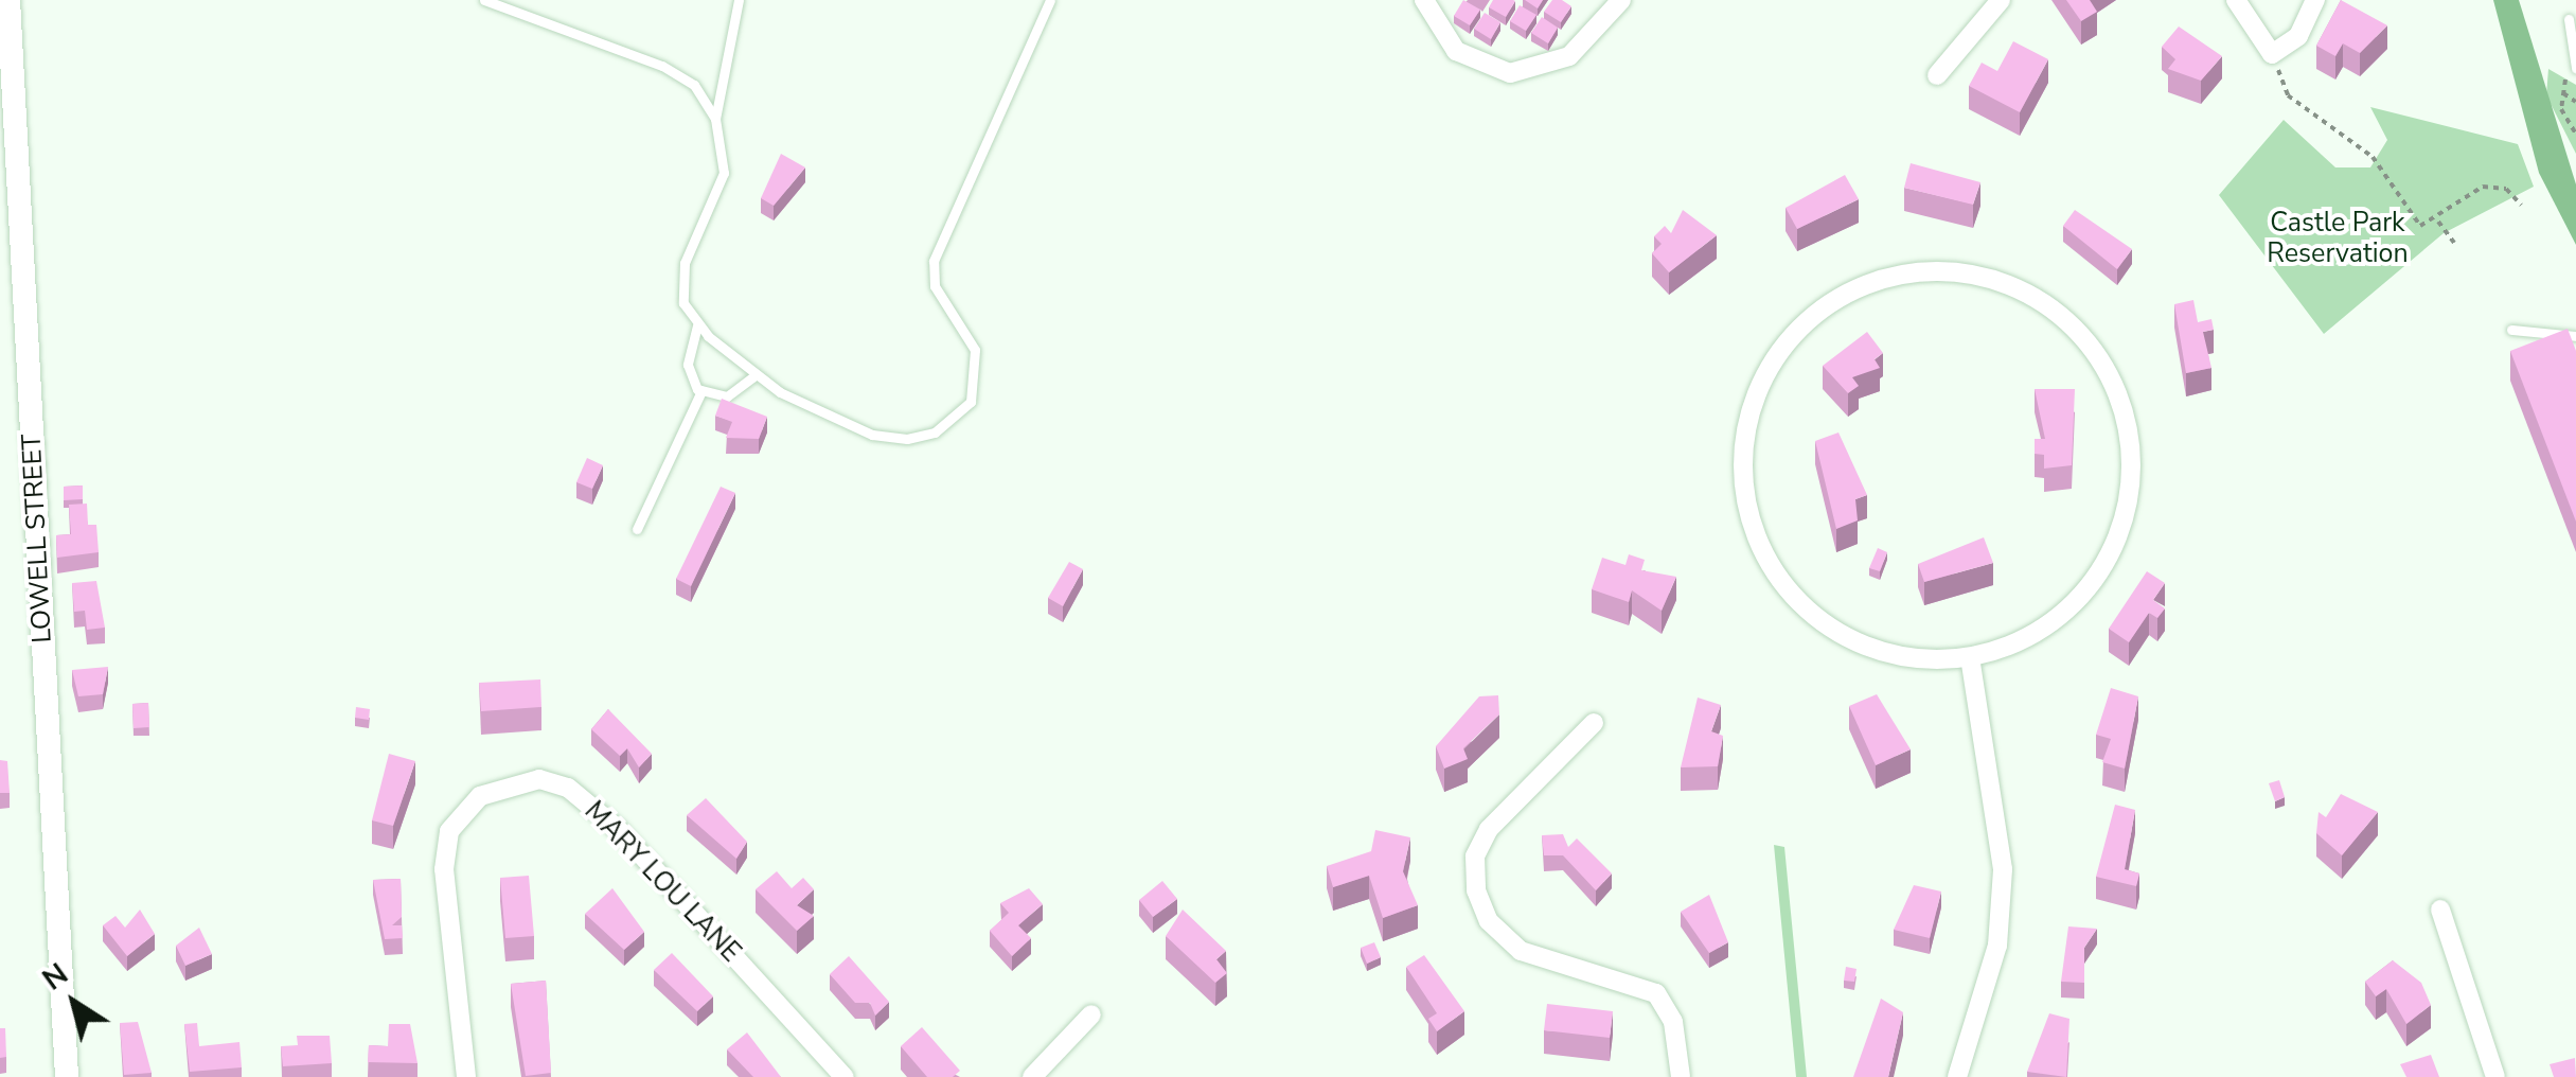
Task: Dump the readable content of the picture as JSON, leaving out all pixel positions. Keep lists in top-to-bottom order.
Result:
{
  "streets": {
    "main road": ["LOWELL STREET"],
    "street": ["MARY LOU LANE"]
  },
  "parks": ["Castle Park Reservation"],
  "north": "top left"
}
